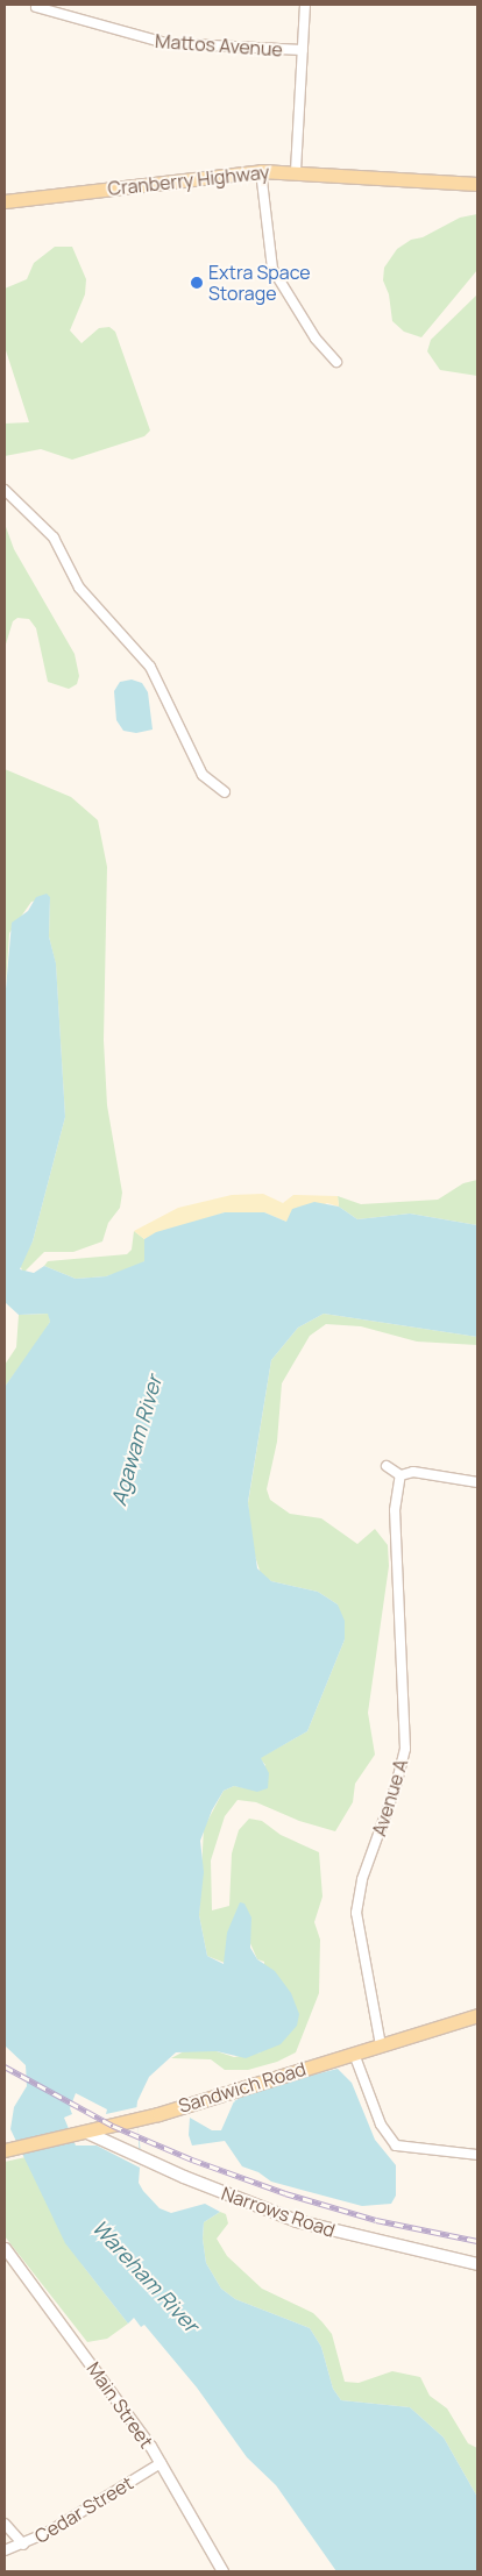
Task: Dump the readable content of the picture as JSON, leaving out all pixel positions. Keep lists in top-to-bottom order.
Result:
{
  "streets": {
    "main road": ["Cranberry Highway", "Sandwich Road", "Narrows Road"],
    "street": [
      "Mattos Avenue",
      "Avenue A",
      "Main Street",
      "Cedar Street"
    ]
  },
  "crossings": [
    ["Avenue A", "Sandwich Road"],
    ["Sandwich Road", "Narrows Road"],
    ["Main Street", "Cedar Street"]
  ],
  "water": ["Agawam River", "Wareham River"],
  "places": ["Extra Space Storage"]
}
